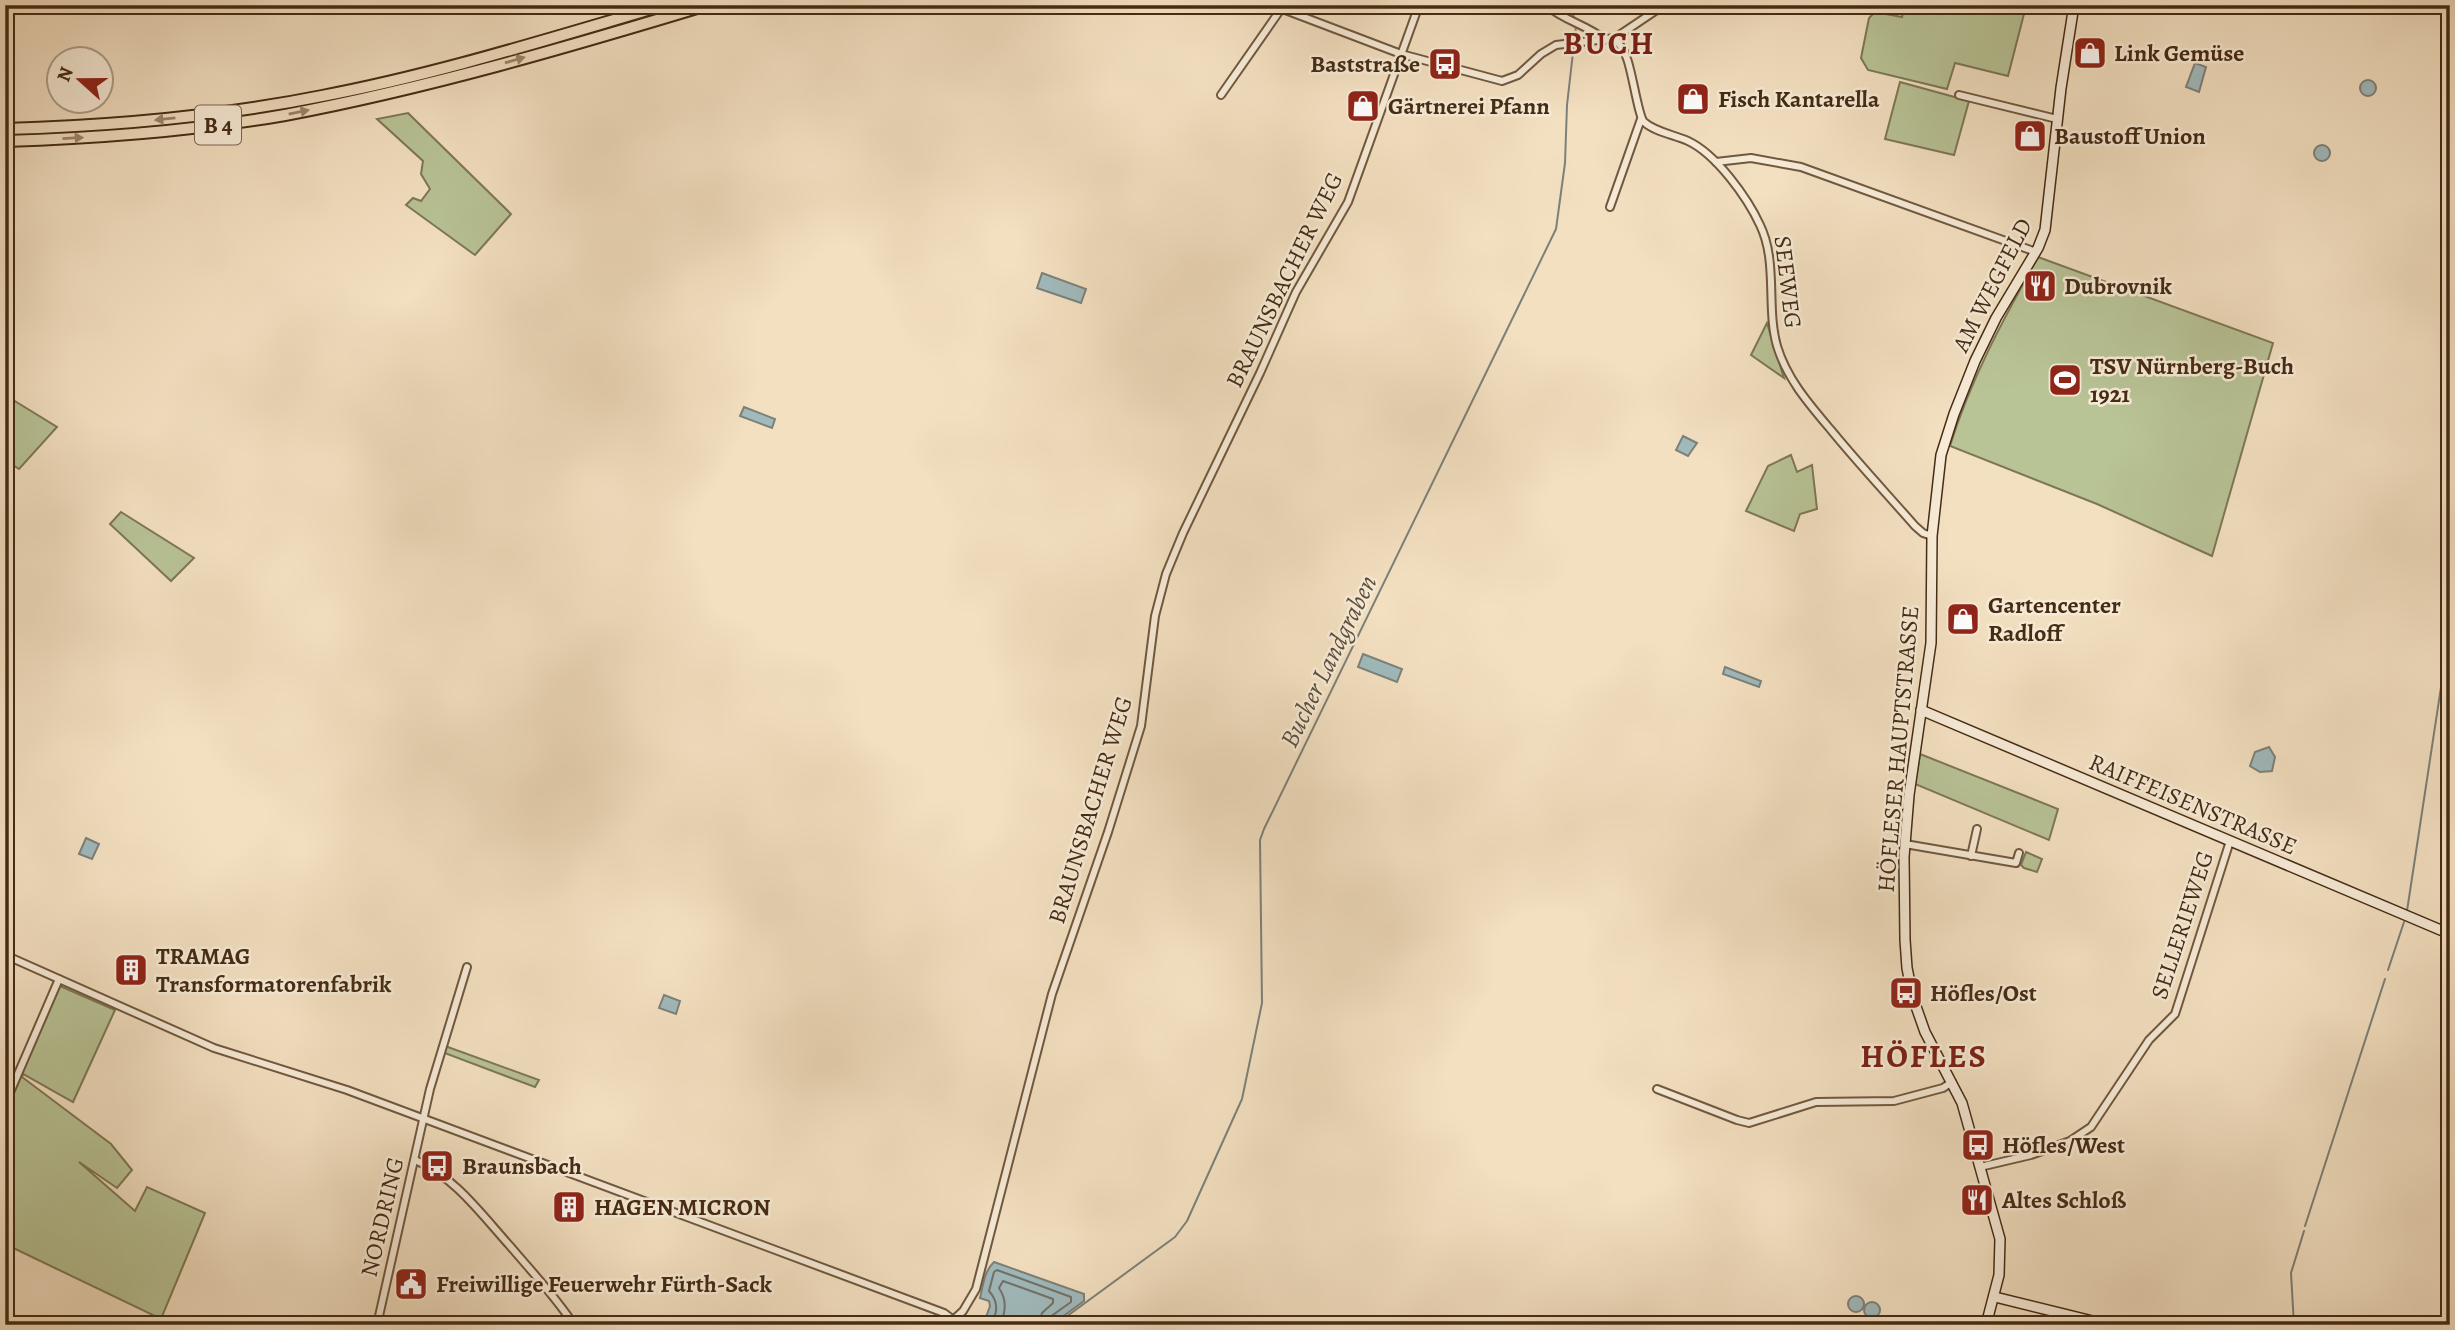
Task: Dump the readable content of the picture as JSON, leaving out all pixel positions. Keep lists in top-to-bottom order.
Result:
{
  "streets": {
    "main road": ["B 4"],
    "street": [
      "BRAUNSBACHER WEG",
      "SEEWEG",
      "AM WEGFELD",
      "HÖFLESER HAUPTSTRASSE",
      "RAIFFEISENSTRASSE",
      "SELLERIEWEG",
      "NORDRING"
    ]
  },
  "crossings": [
    ["SEEWEG", "AM WEGFELD"],
    ["SEEWEG", "HÖFLESER HAUPTSTRASSE"],
    ["AM WEGFELD", "HÖFLESER HAUPTSTRASSE"],
    ["HÖFLESER HAUPTSTRASSE", "RAIFFEISENSTRASSE"],
    ["HÖFLESER HAUPTSTRASSE", "SELLERIEWEG"],
    ["RAIFFEISENSTRASSE", "SELLERIEWEG"]
  ],
  "districts": ["BUCH", "HÖFLES"],
  "water": ["Bucher Landgraben"],
  "places": {
    "shop": [
      "Link Gemüse",
      "Fisch Kantarella",
      "Gärtnerei Pfann",
      "Baustoff Union",
      "Gartencenter Radloff"
    ],
    "bus stop": [
      "Baststraße",
      "Höfles/Ost",
      "Höfles/West",
      "Braunsbach"
    ],
    "restaurant": ["Dubrovnik", "Altes Schloß"],
    "sports": ["TSV Nürnberg-Buch 1921"],
    "building": ["TRAMAG Transformatorenfabrik", "HAGEN MICRON"],
    "public building": ["Freiwillige Feuerwehr Fürth-Sack"]
  },
  "north": "left"
}
